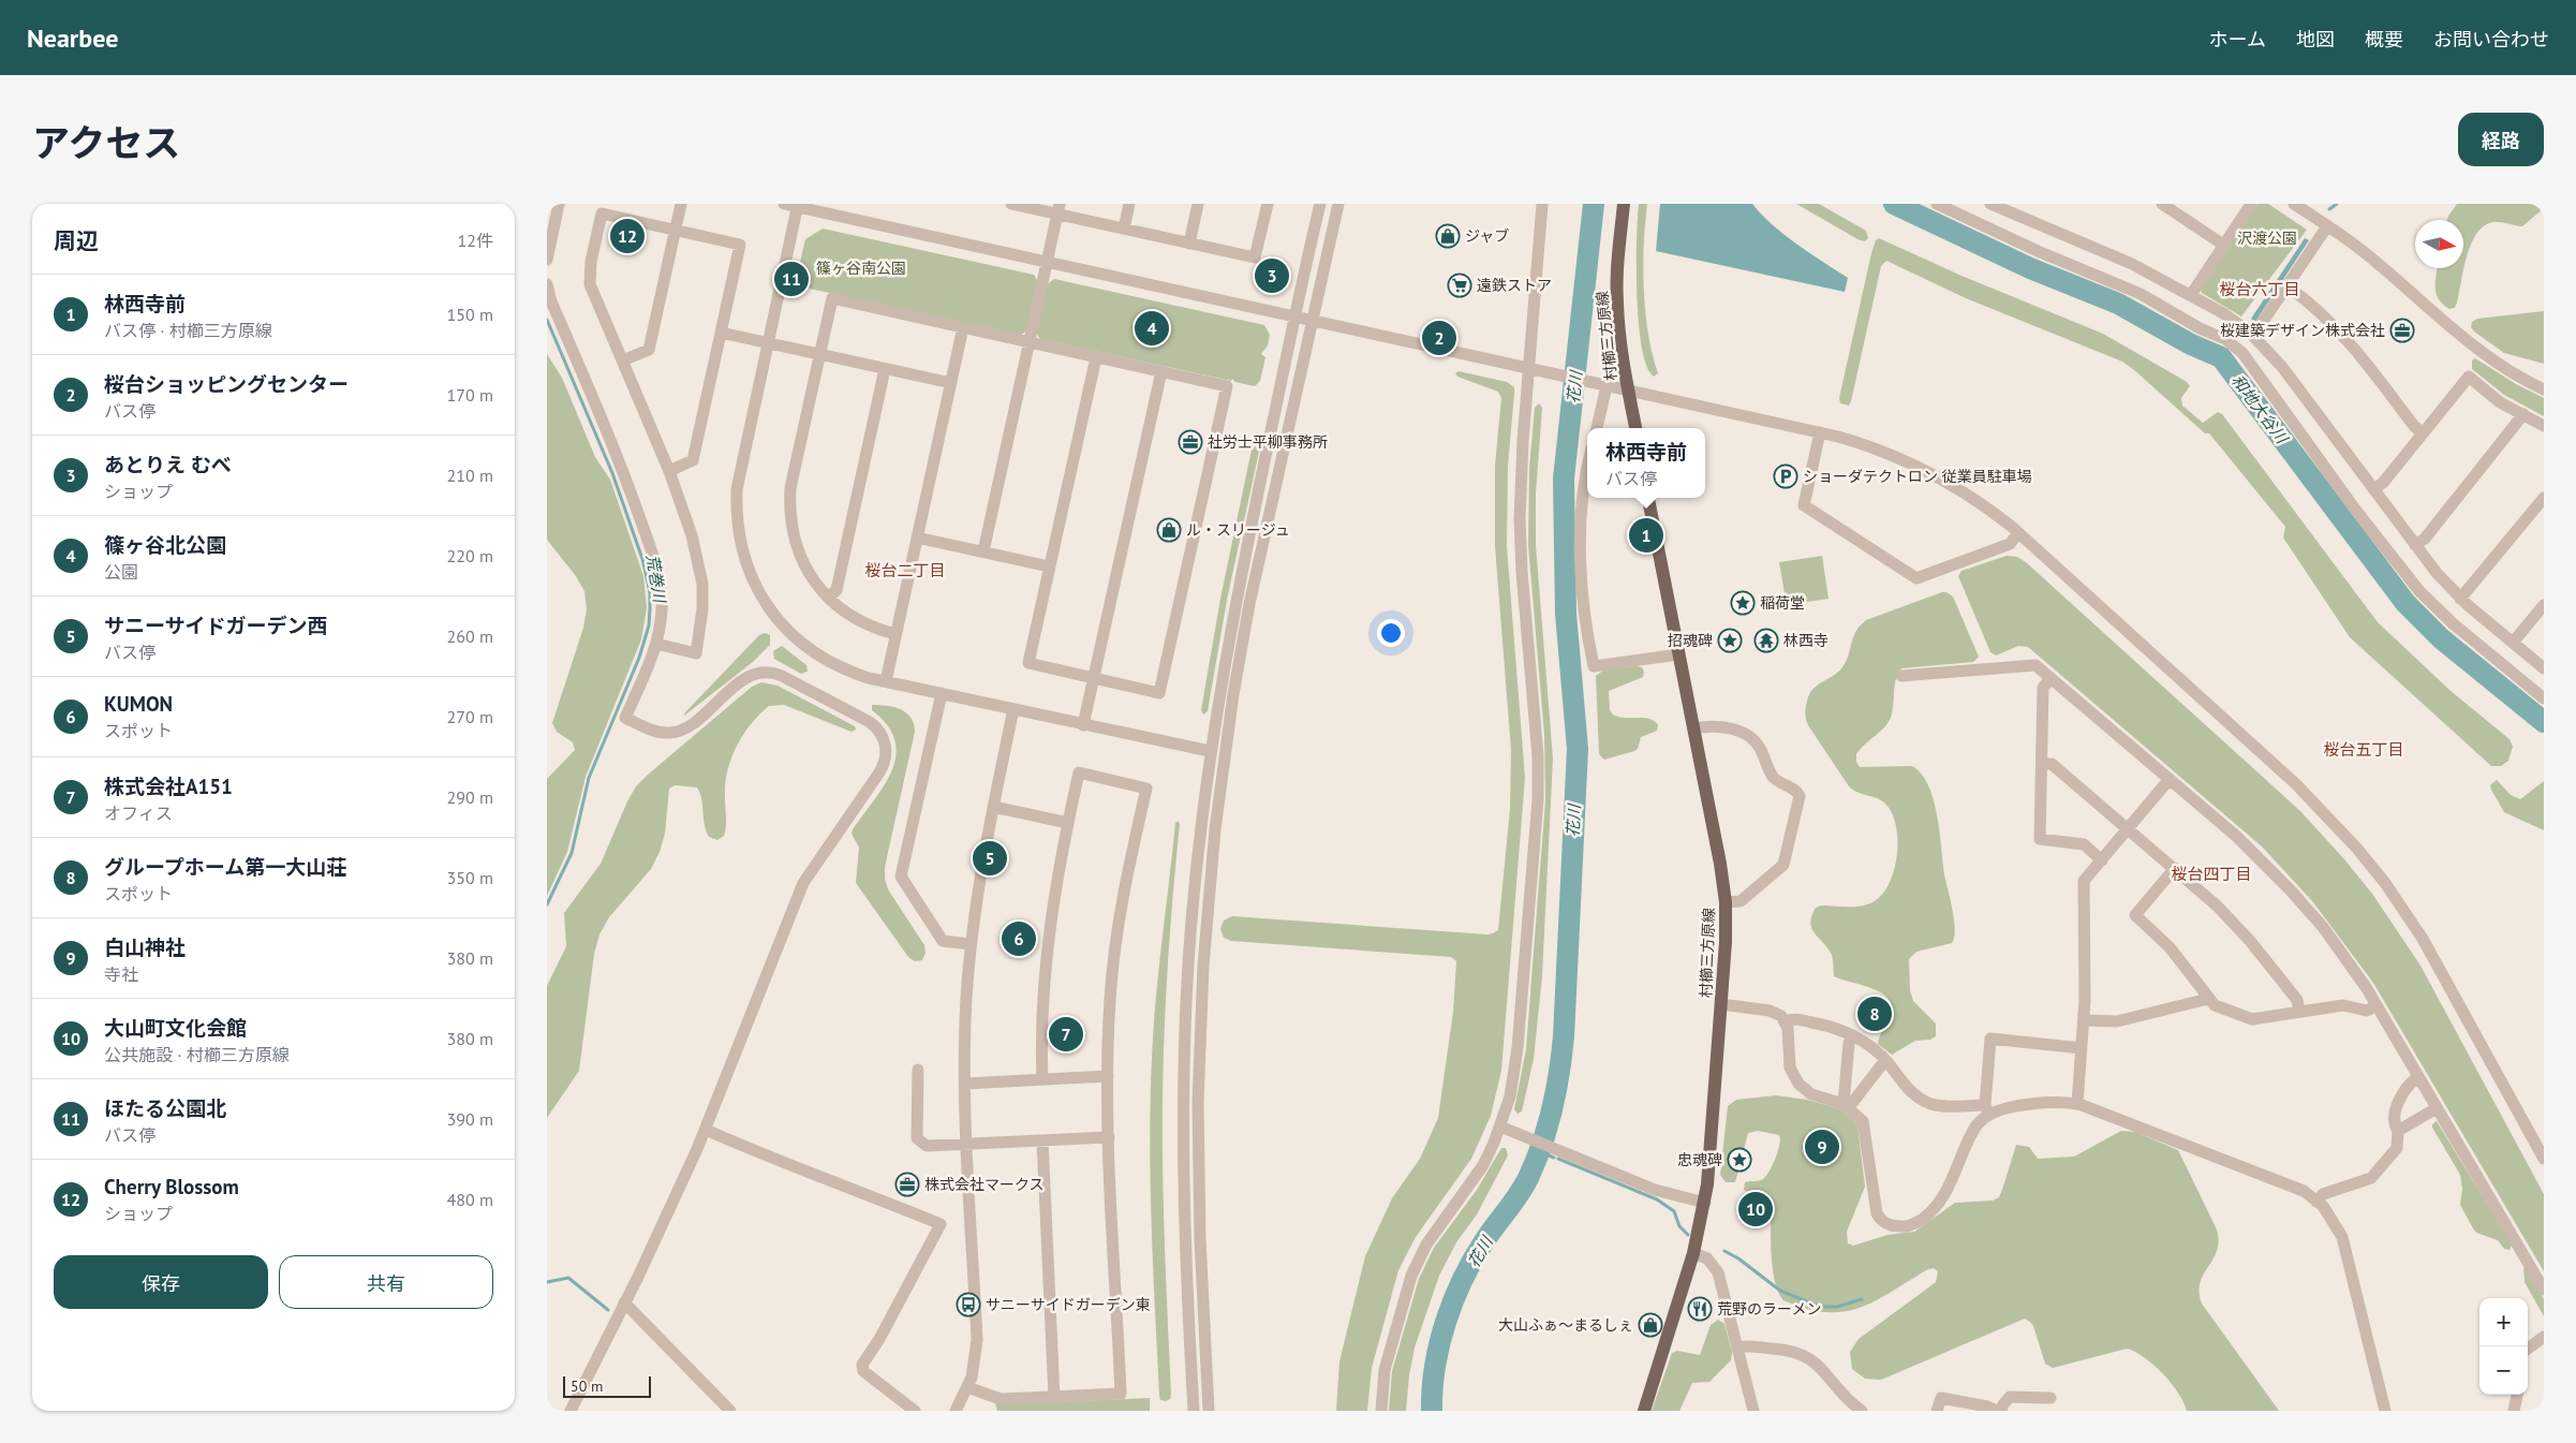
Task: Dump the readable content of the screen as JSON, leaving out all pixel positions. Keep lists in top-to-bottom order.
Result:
{
  "streets": {
    "main road": ["村櫛三方原線"]
  },
  "districts": [
    "桜台六丁目",
    "桜台二丁目",
    "桜台五丁目",
    "桜台四丁目"
  ],
  "water": ["花川", "和地大谷川", "荒巻川"],
  "parks": ["沢渡公園", "篠ヶ谷南公園"],
  "places": {
    "shop": ["ジャブ", "ル・スリージュ", "大山ふぁ～まるしぇ"],
    "supermarket": ["遠鉄ストア"],
    "office": ["桜建築デザイン株式会社", "社労士平柳事務所", "株式会社マークス"],
    "parking": ["ショーダテクトロン 従業員駐車場"],
    "place": ["稲荷堂", "招魂碑", "忠魂碑"],
    "temple": ["林西寺"],
    "bus stop": ["サニーサイドガーデン東"],
    "restaurant": ["荒野のラーメン"]
  },
  "scale_bar": "50 m",
  "north": "right",
  "page": {
    "header": "Nearbee",
    "nav": [
      "ホーム",
      "地図",
      "概要",
      "お問い合わせ"
    ],
    "title": "アクセス",
    "buttons": [
      "経路",
      ["保存", "共有"]
    ],
    "heading": ["周辺", "12件"],
    "pins": [
      "12",
      "3",
      "11",
      "4",
      "2",
      "1",
      "5",
      "6",
      "8",
      "7",
      "9",
      "10"
    ],
    "list": [
      {
        "mark": "1",
        "name": "林西寺前",
        "note": "バス停 · 村櫛三方原線",
        "value": "150 m"
      },
      {
        "mark": "2",
        "name": "桜台ショッピングセンター",
        "note": "バス停",
        "value": "170 m"
      },
      {
        "mark": "3",
        "name": "あとりえ むべ",
        "note": "ショップ",
        "value": "210 m"
      },
      {
        "mark": "4",
        "name": "篠ヶ谷北公園",
        "note": "公園",
        "value": "220 m"
      },
      {
        "mark": "5",
        "name": "サニーサイドガーデン西",
        "note": "バス停",
        "value": "260 m"
      },
      {
        "mark": "6",
        "name": "KUMON",
        "note": "スポット",
        "value": "270 m"
      },
      {
        "mark": "7",
        "name": "株式会社A151",
        "note": "オフィス",
        "value": "290 m"
      },
      {
        "mark": "8",
        "name": "グループホーム第一大山荘",
        "note": "スポット",
        "value": "350 m"
      },
      {
        "mark": "9",
        "name": "白山神社",
        "note": "寺社",
        "value": "380 m"
      },
      {
        "mark": "10",
        "name": "大山町文化会館",
        "note": "公共施設 · 村櫛三方原線",
        "value": "380 m"
      },
      {
        "mark": "11",
        "name": "ほたる公園北",
        "note": "バス停",
        "value": "390 m"
      },
      {
        "mark": "12",
        "name": "Cherry Blossom",
        "note": "ショップ",
        "value": "480 m"
      }
    ],
    "popup": ["林西寺前", "バス停"],
    "map_buttons": ["+", "−"],
    "scale": "50 m"
  }
}
